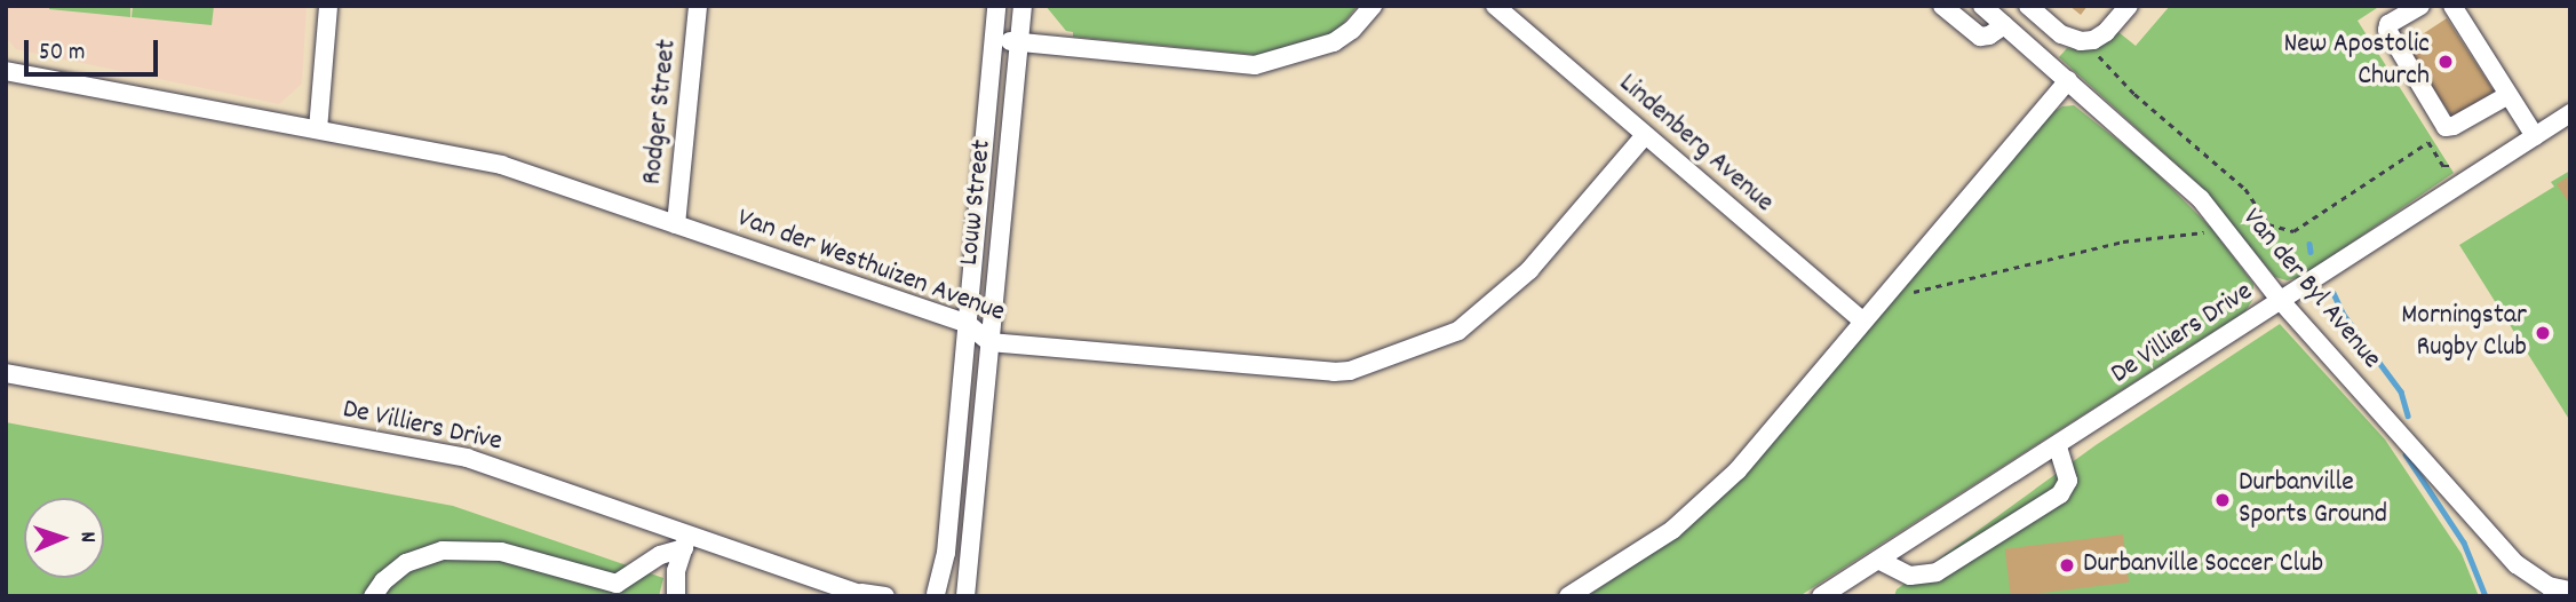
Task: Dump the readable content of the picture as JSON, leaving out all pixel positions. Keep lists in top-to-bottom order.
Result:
{
  "streets": {
    "street": [
      "Rodger Street",
      "Lindenberg Avenue",
      "Louw Street",
      "Van der Westhuizen Avenue",
      "Van der Byl Avenue",
      "De Villiers Drive"
    ]
  },
  "crossings": [
    ["Rodger Street", "Van der Westhuizen Avenue"],
    ["Lindenberg Avenue", "Van der Westhuizen Avenue"],
    ["Louw Street", "Van der Westhuizen Avenue"],
    ["Van der Byl Avenue", "De Villiers Drive"]
  ],
  "places": [
    "New Apostolic Church",
    "Morningstar Rugby Club",
    "Durbanville Sports Ground",
    "Durbanville Soccer Club"
  ],
  "scale_bar": "50 m",
  "north": "right"
}
